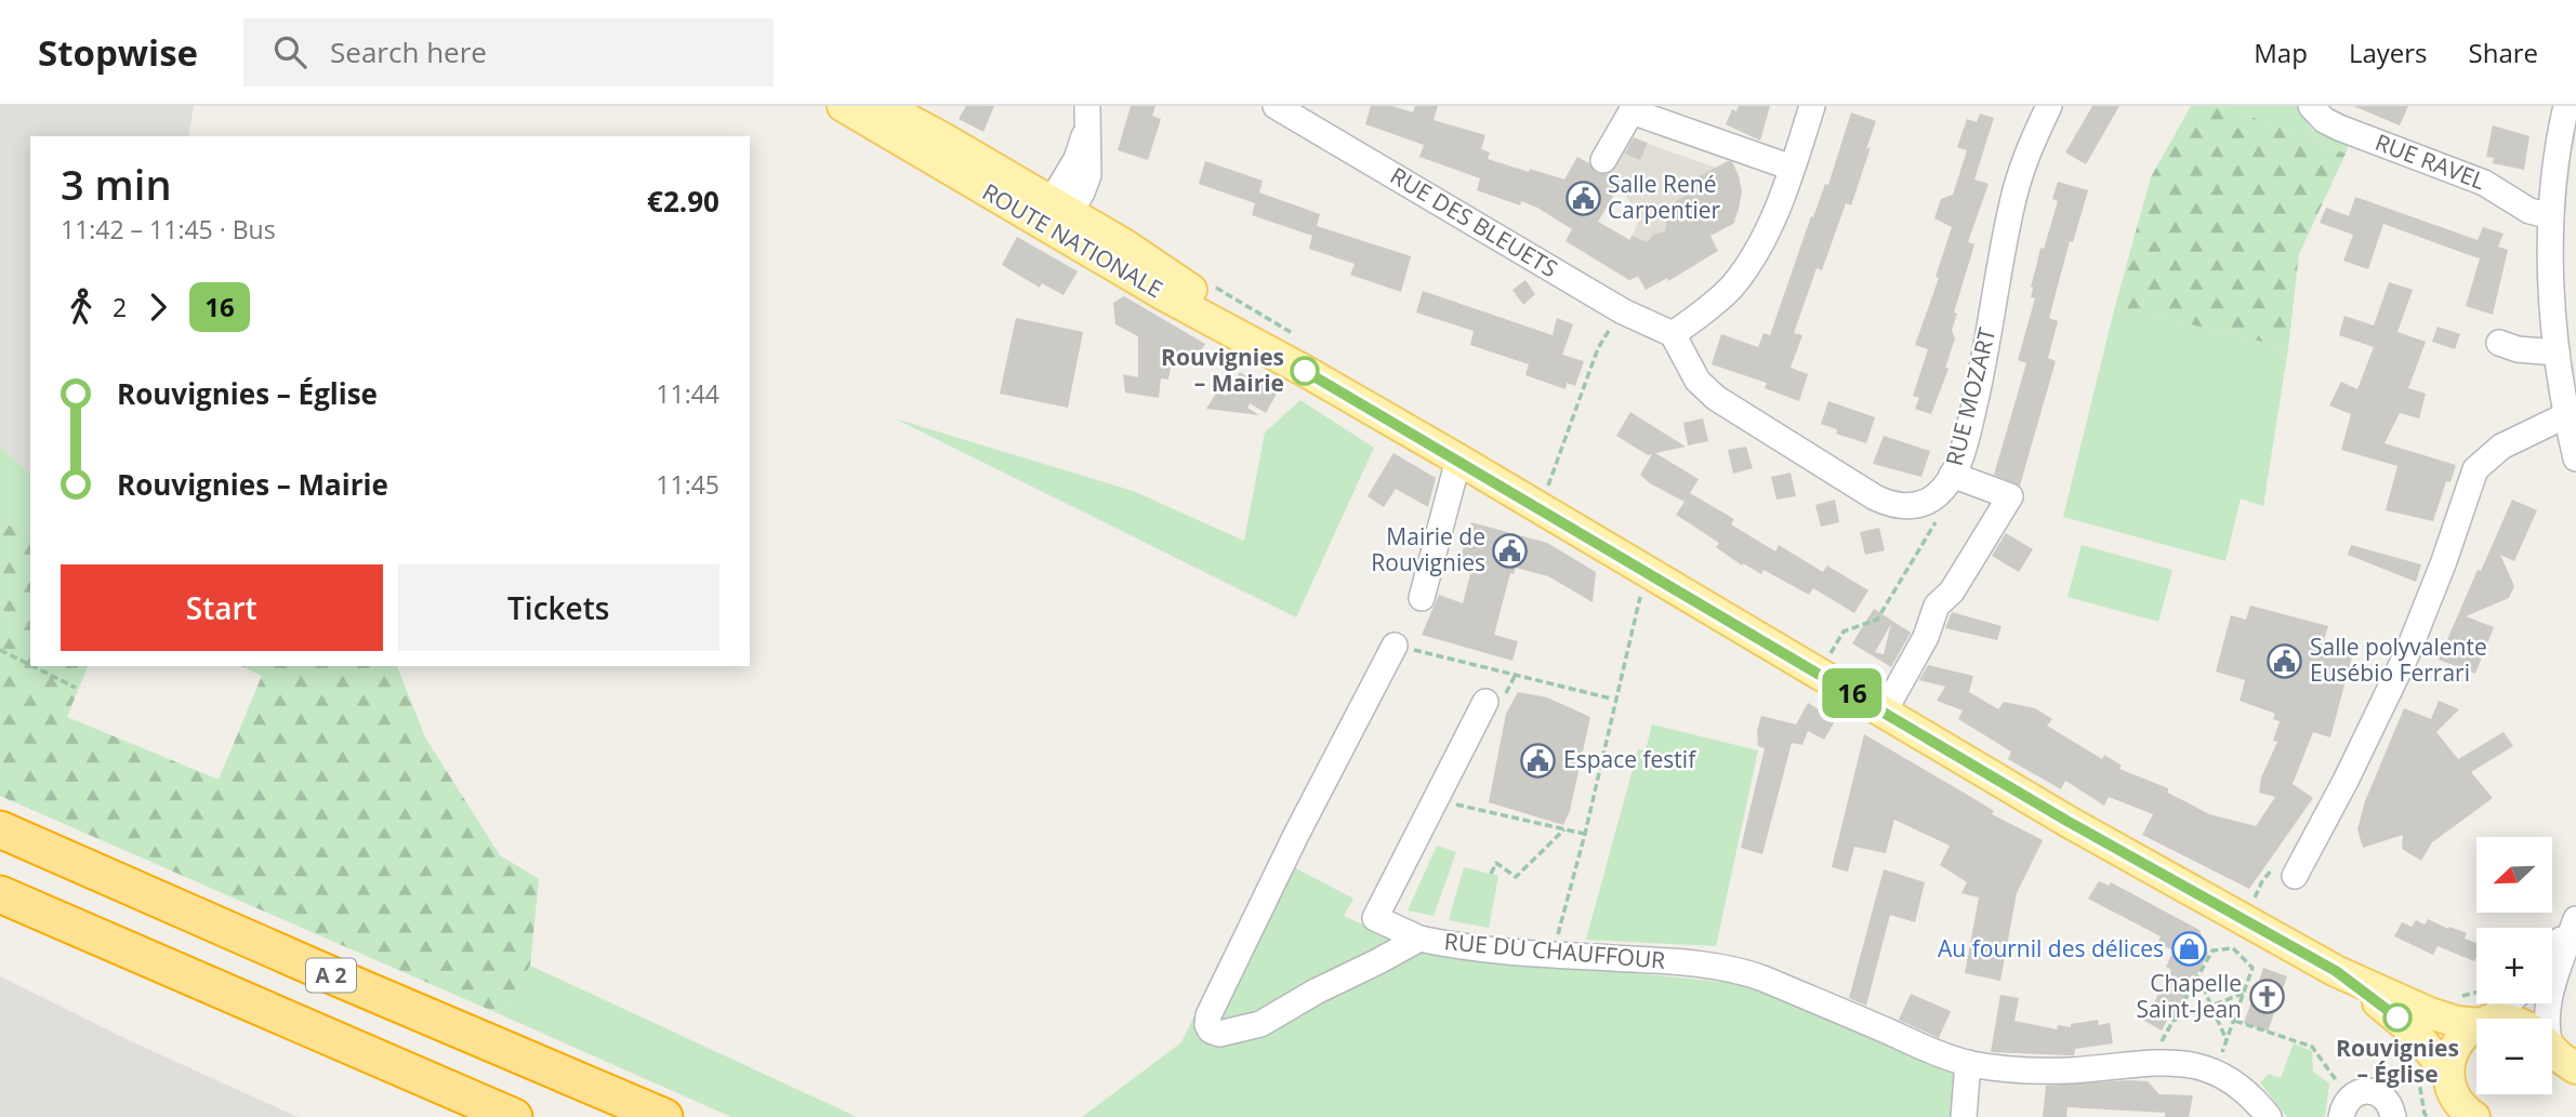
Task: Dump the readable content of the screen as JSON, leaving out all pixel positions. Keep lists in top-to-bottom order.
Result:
{
  "streets": {
    "highway": ["A 2"],
    "main road": ["ROUTE NATIONALE"],
    "street": [
      "RUE RAVEL",
      "RUE DES BLEUETS",
      "RUE MOZART",
      "RUE DU CHAUFFOUR"
    ]
  },
  "crossings": [
    ["RUE DES BLEUETS", "RUE MOZART"]
  ],
  "places": {
    "public building": [
      "Salle René Carpentier",
      "Mairie de Rouvignies",
      "Salle polyvalente Eusébio Ferrari",
      "Espace festif"
    ],
    "other": ["Rouvignies – Mairie", "Rouvignies – Église"],
    "shop": ["Au fournil des délices"],
    "church": ["Chapelle Saint-Jean"]
  },
  "lines": ["bus line 16"],
  "north": "bottom left",
  "page": {
    "header": "Stopwise",
    "search": "Search here",
    "nav": ["Map", "Layers", "Share"],
    "on_map": "16",
    "heading": ["3 min", "11:42 – 11:45 · Bus", "€2.90"],
    "legs": ["2", "16"],
    "list": [
      {
        "name": "Rouvignies – Église",
        "value": "11:44"
      },
      {
        "name": "Rouvignies – Mairie",
        "value": "11:45"
      }
    ],
    "buttons": ["Start", "Tickets"],
    "map_buttons": ["+", "−"]
  }
}
